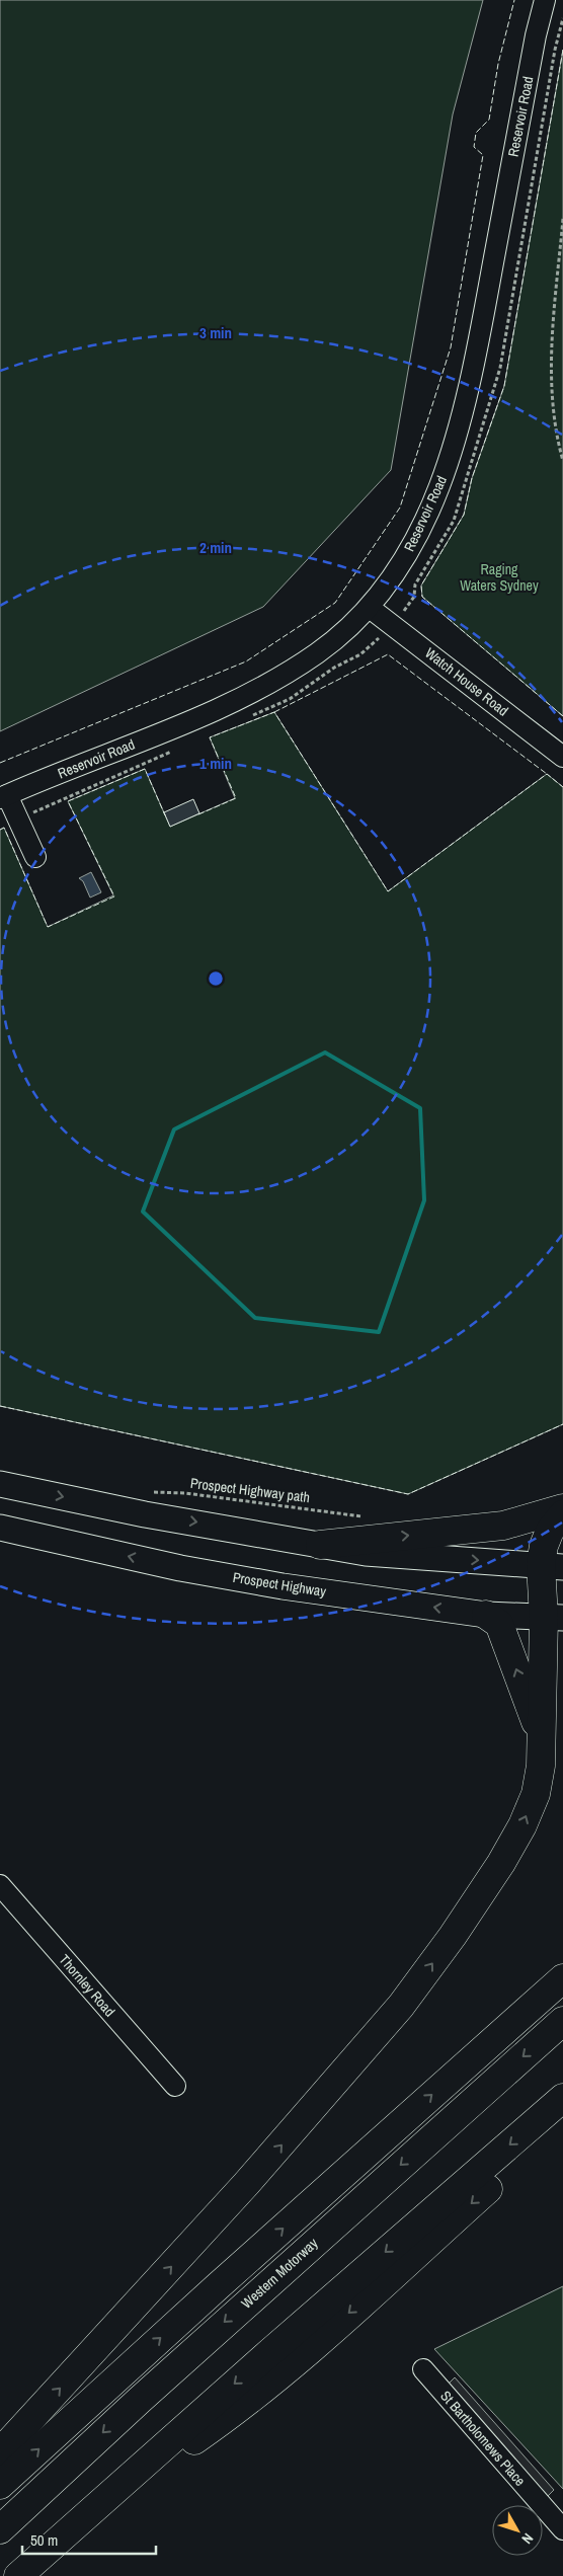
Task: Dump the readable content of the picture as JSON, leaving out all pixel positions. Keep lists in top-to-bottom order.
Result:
{
  "streets": {
    "highway": ["Western Motorway"],
    "main road": ["Prospect Highway"],
    "street": [
      "Reservoir Road",
      "Watch House Road",
      "Thornley Road",
      "St Bartholomews Place"
    ],
    "path": ["Prospect Highway path"]
  },
  "crossings": [
    ["Reservoir Road", "Watch House Road"]
  ],
  "parks": ["Raging Waters Sydney"],
  "scale_bar": "50 m",
  "north": "bottom right",
  "rings": ["3 min", "2 min", "1 min"]
}
